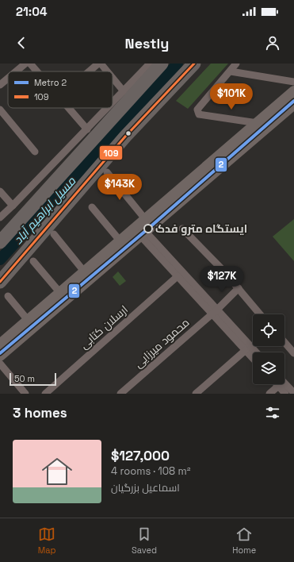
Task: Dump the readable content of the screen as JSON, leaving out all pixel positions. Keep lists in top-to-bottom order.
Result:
{
  "streets": {
    "street": ["ارسلان کتابی", "محمود میرزایی"]
  },
  "water": ["مسیل ابراهیم آباد"],
  "places": ["ایستگاه مترو فدک"],
  "lines": ["transit line 109", "metro line 2"],
  "legend": ["Metro 2", "109"],
  "scale_bar": "50 m",
  "page": {
    "status": "21:04",
    "header": "Nestly",
    "price": ["$101K", "$143K", "$127K"],
    "scale": "50 m",
    "heading": "3 homes",
    "list": [
      {
        "name": "$127,000",
        "note": "4 rooms · 108 m² · اسماعیل بزرگیان"
      }
    ],
    "tabs": ["Map", "Saved", "Home"]
  }
}
